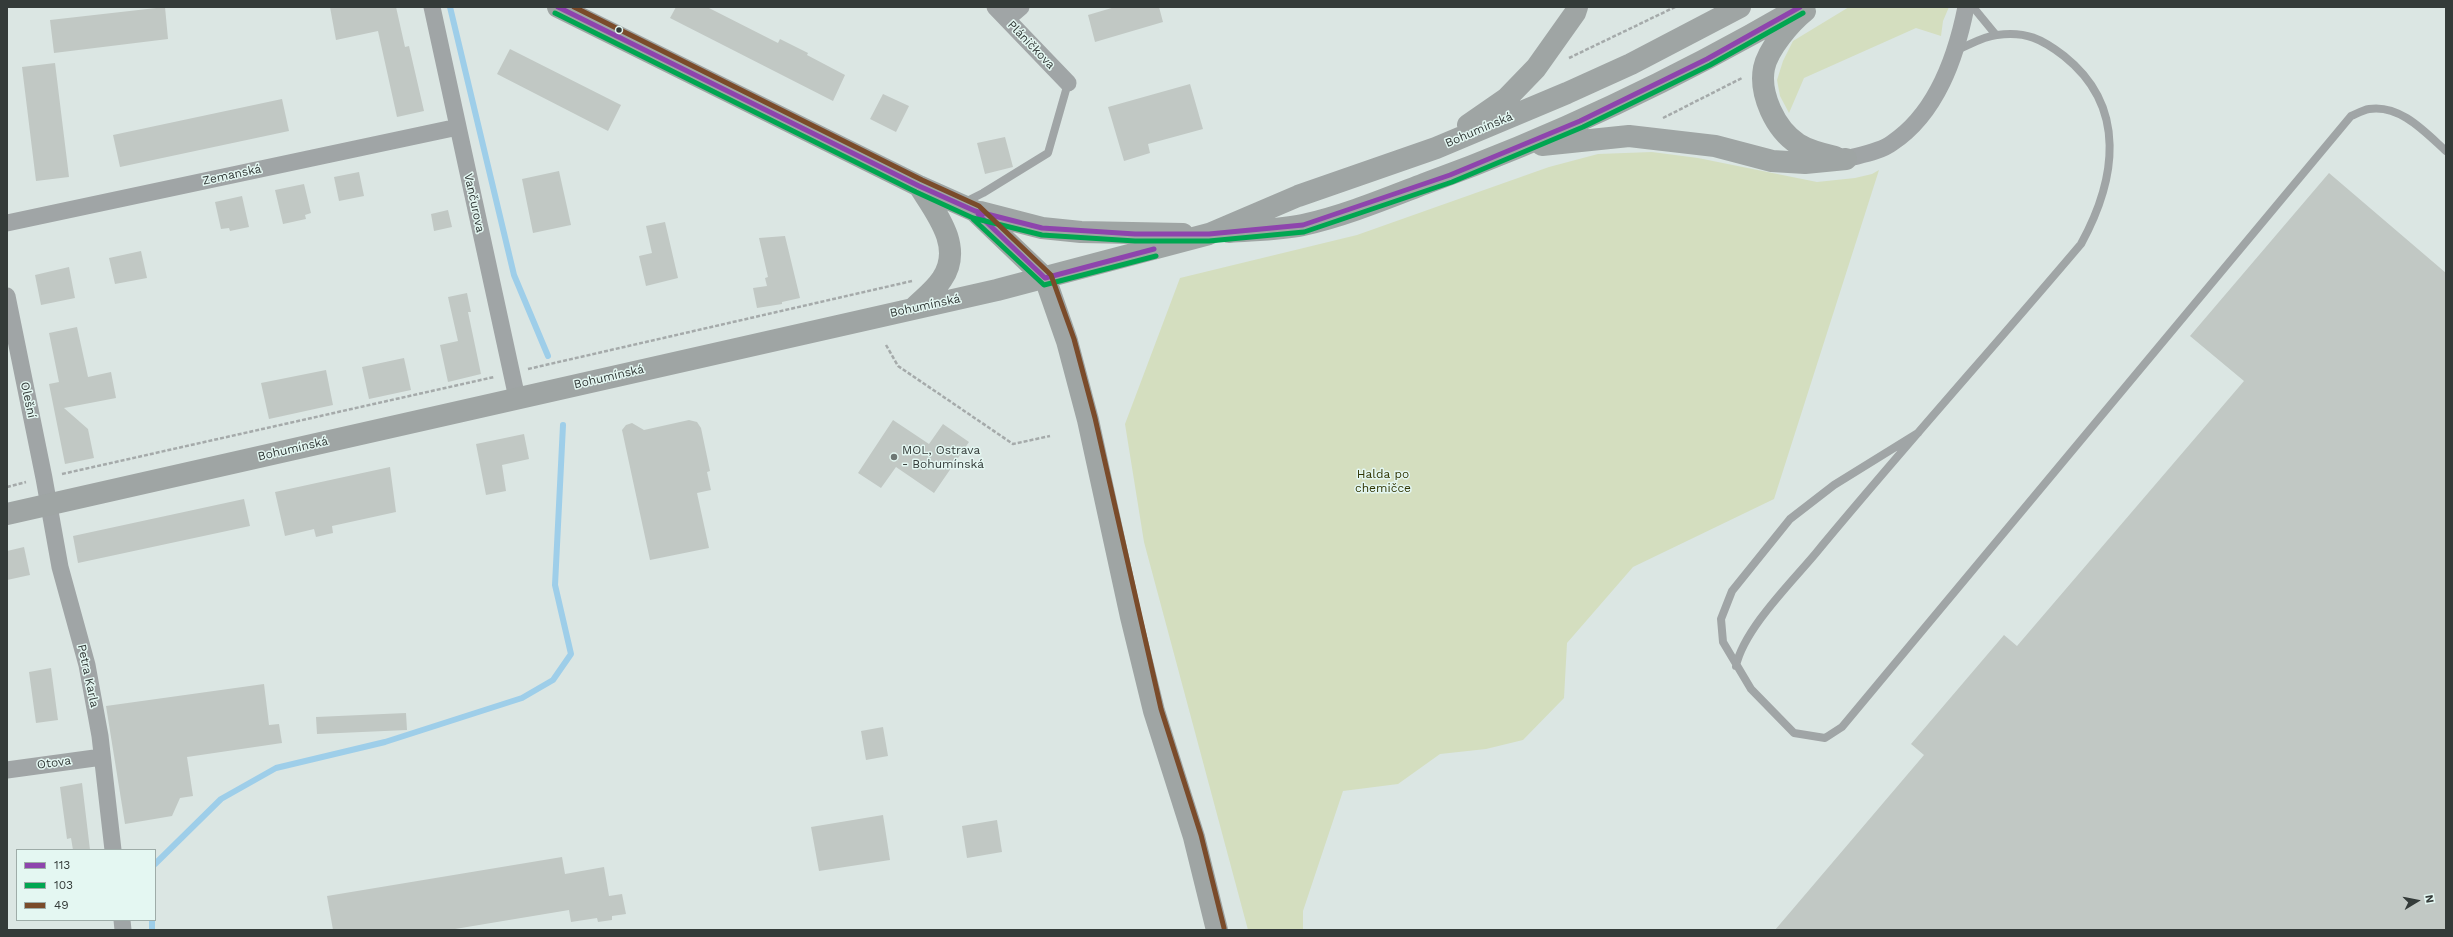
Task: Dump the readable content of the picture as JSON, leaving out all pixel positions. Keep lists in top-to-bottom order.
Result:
{
  "streets": {
    "main road": ["Bohumínská"],
    "street": [
      "Pláničkova",
      "Zemanská",
      "Vančurova",
      "Olešní",
      "Petra Karla",
      "Otova"
    ]
  },
  "crossings": [
    ["Bohumínská", "Vančurova"],
    ["Bohumínská", "Olešní"],
    ["Bohumínská", "Petra Karla"],
    ["Zemanská", "Vančurova"],
    ["Olešní", "Petra Karla"],
    ["Petra Karla", "Otova"]
  ],
  "parks": ["Halda po chemičce"],
  "places": ["MOL, Ostrava - Bohumínská"],
  "lines": ["transit line 113", "transit line 49", "transit line 103"],
  "legend": ["113", "103", "49"],
  "north": "right"
}
